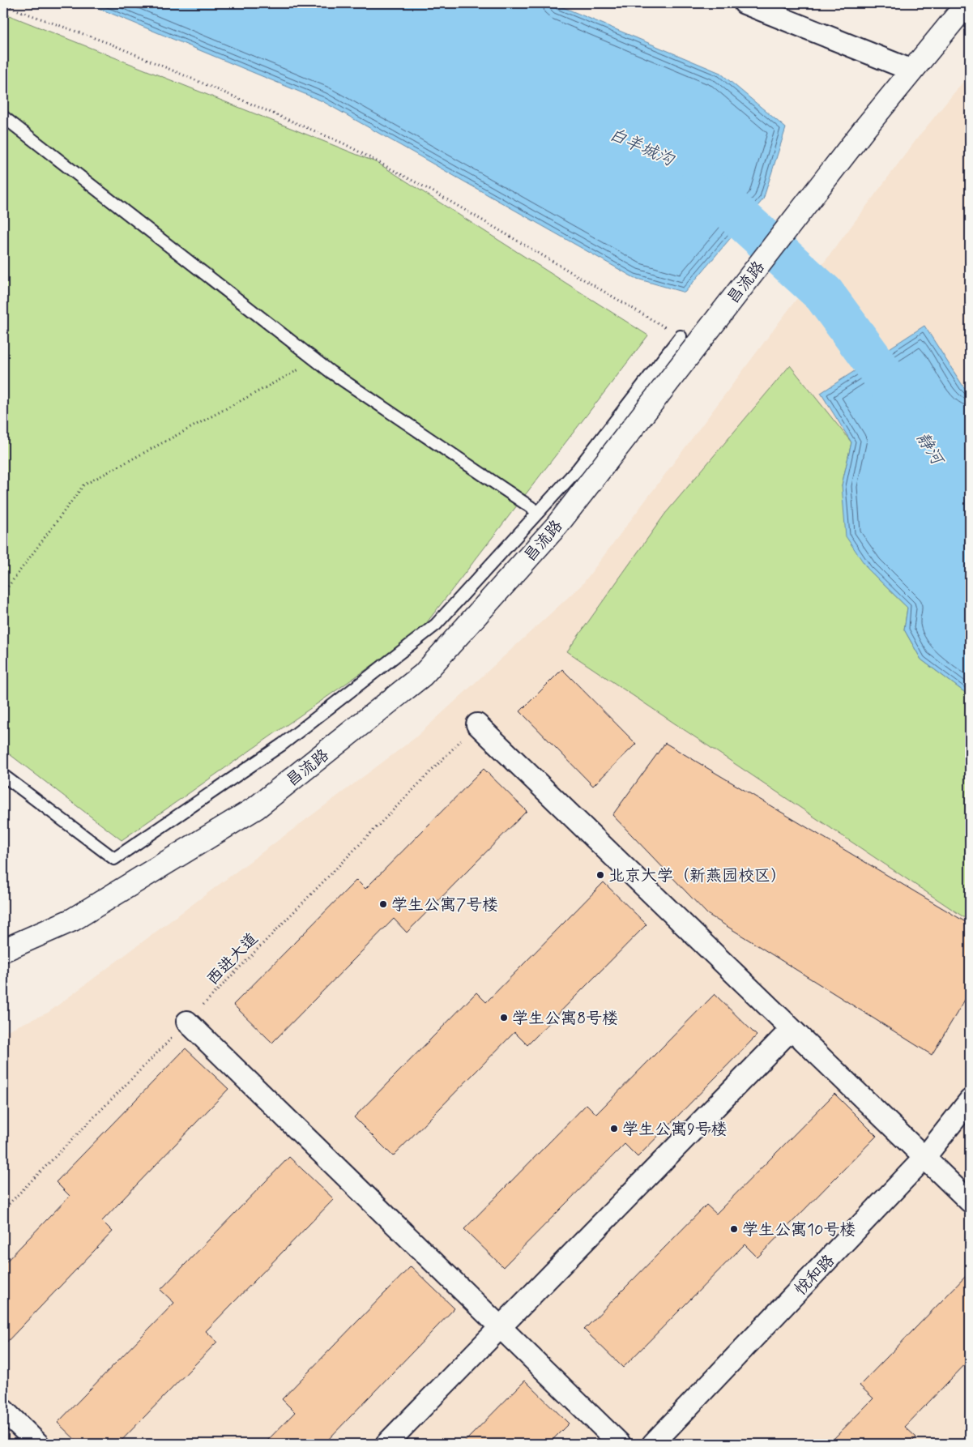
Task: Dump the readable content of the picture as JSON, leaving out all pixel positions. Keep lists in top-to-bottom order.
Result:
{
  "streets": {
    "main road": ["昌流路"],
    "street": ["悦和路"],
    "path": ["西进大道"]
  },
  "water": ["白羊城沟", "静河"],
  "places": [
    "北京大学（新燕园校区）",
    "学生公寓7号楼",
    "学生公寓8号楼",
    "学生公寓9号楼",
    "学生公寓10号楼"
  ]
}
